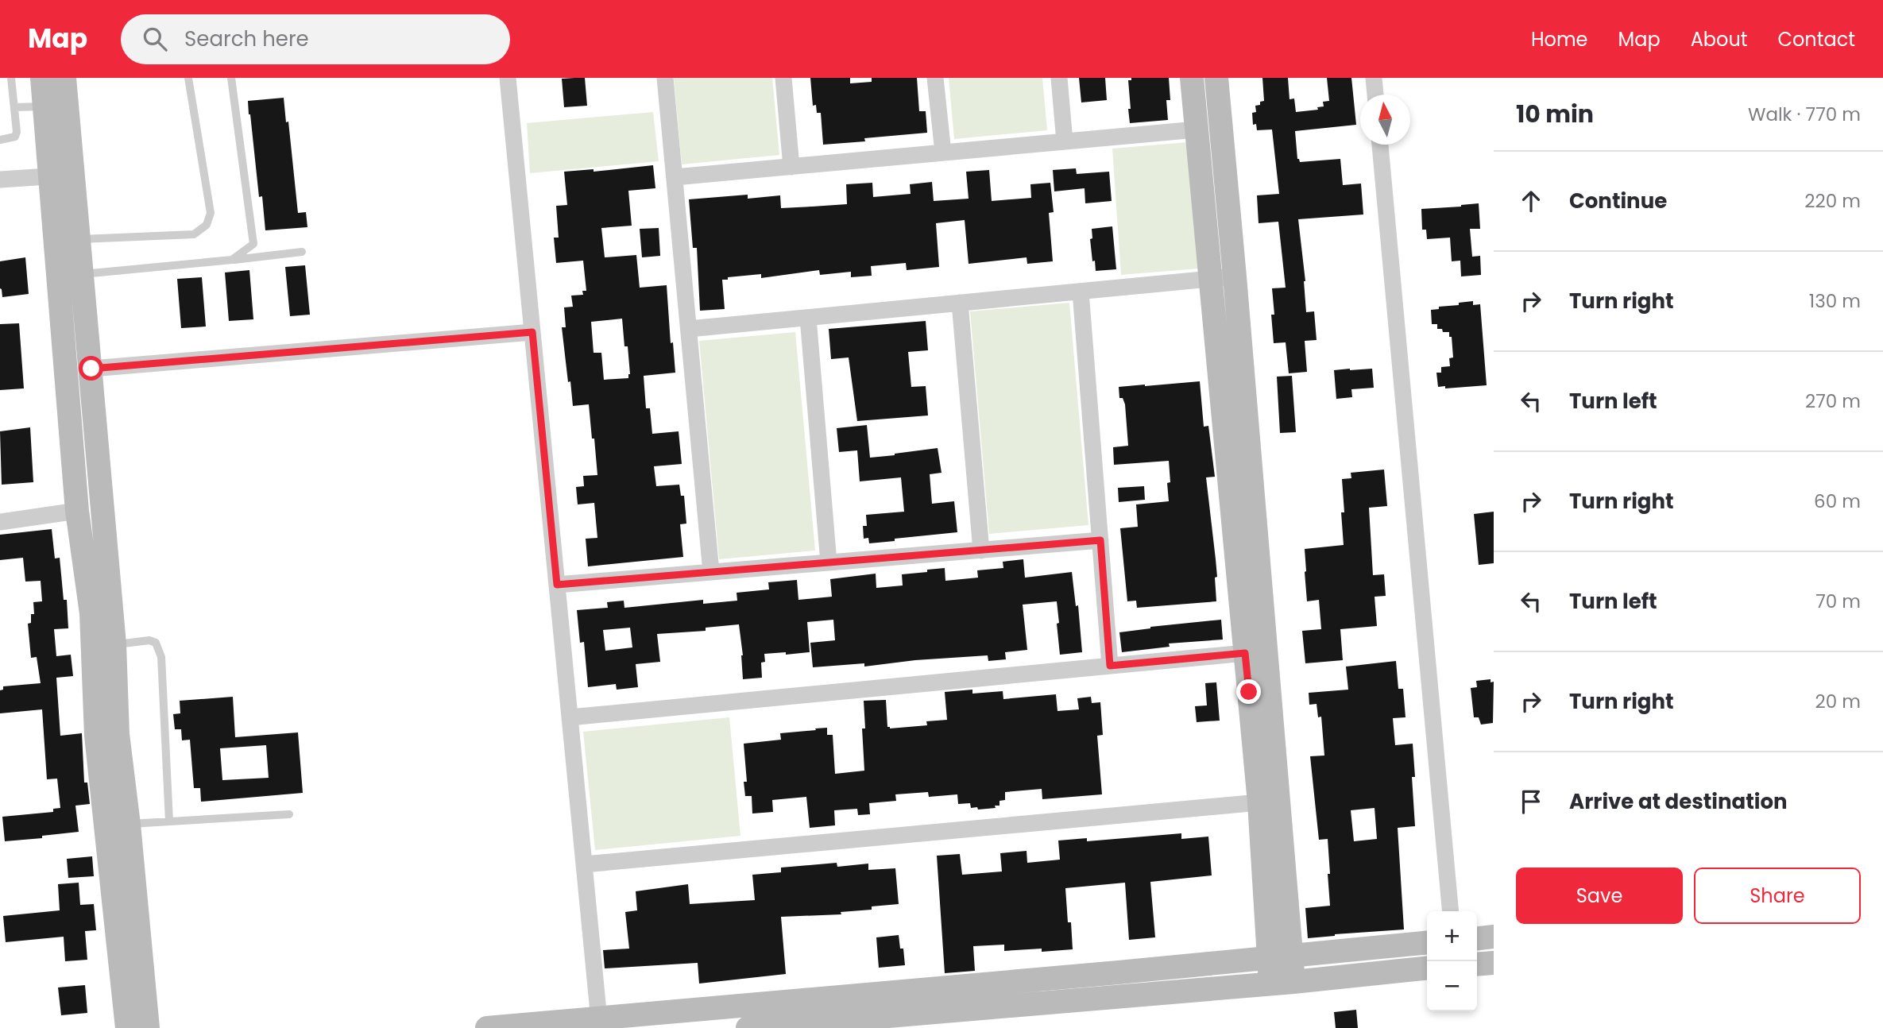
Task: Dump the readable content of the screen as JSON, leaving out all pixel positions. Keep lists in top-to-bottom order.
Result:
{
  "north": "top",
  "page": {
    "header": "Map",
    "search": "Search here",
    "nav": [
      "Home",
      "Map",
      "About",
      "Contact"
    ],
    "heading": ["10 min", "Walk · 770 m"],
    "list": [
      ["Continue", "220 m"],
      ["Turn right", "130 m"],
      ["Turn left", "270 m"],
      ["Turn right", "60 m"],
      ["Turn left", "70 m"],
      ["Turn right", "20 m"],
      "Arrive at destination"
    ],
    "buttons": ["Save", "Share"],
    "map_buttons": ["+", "−"]
  }
}
